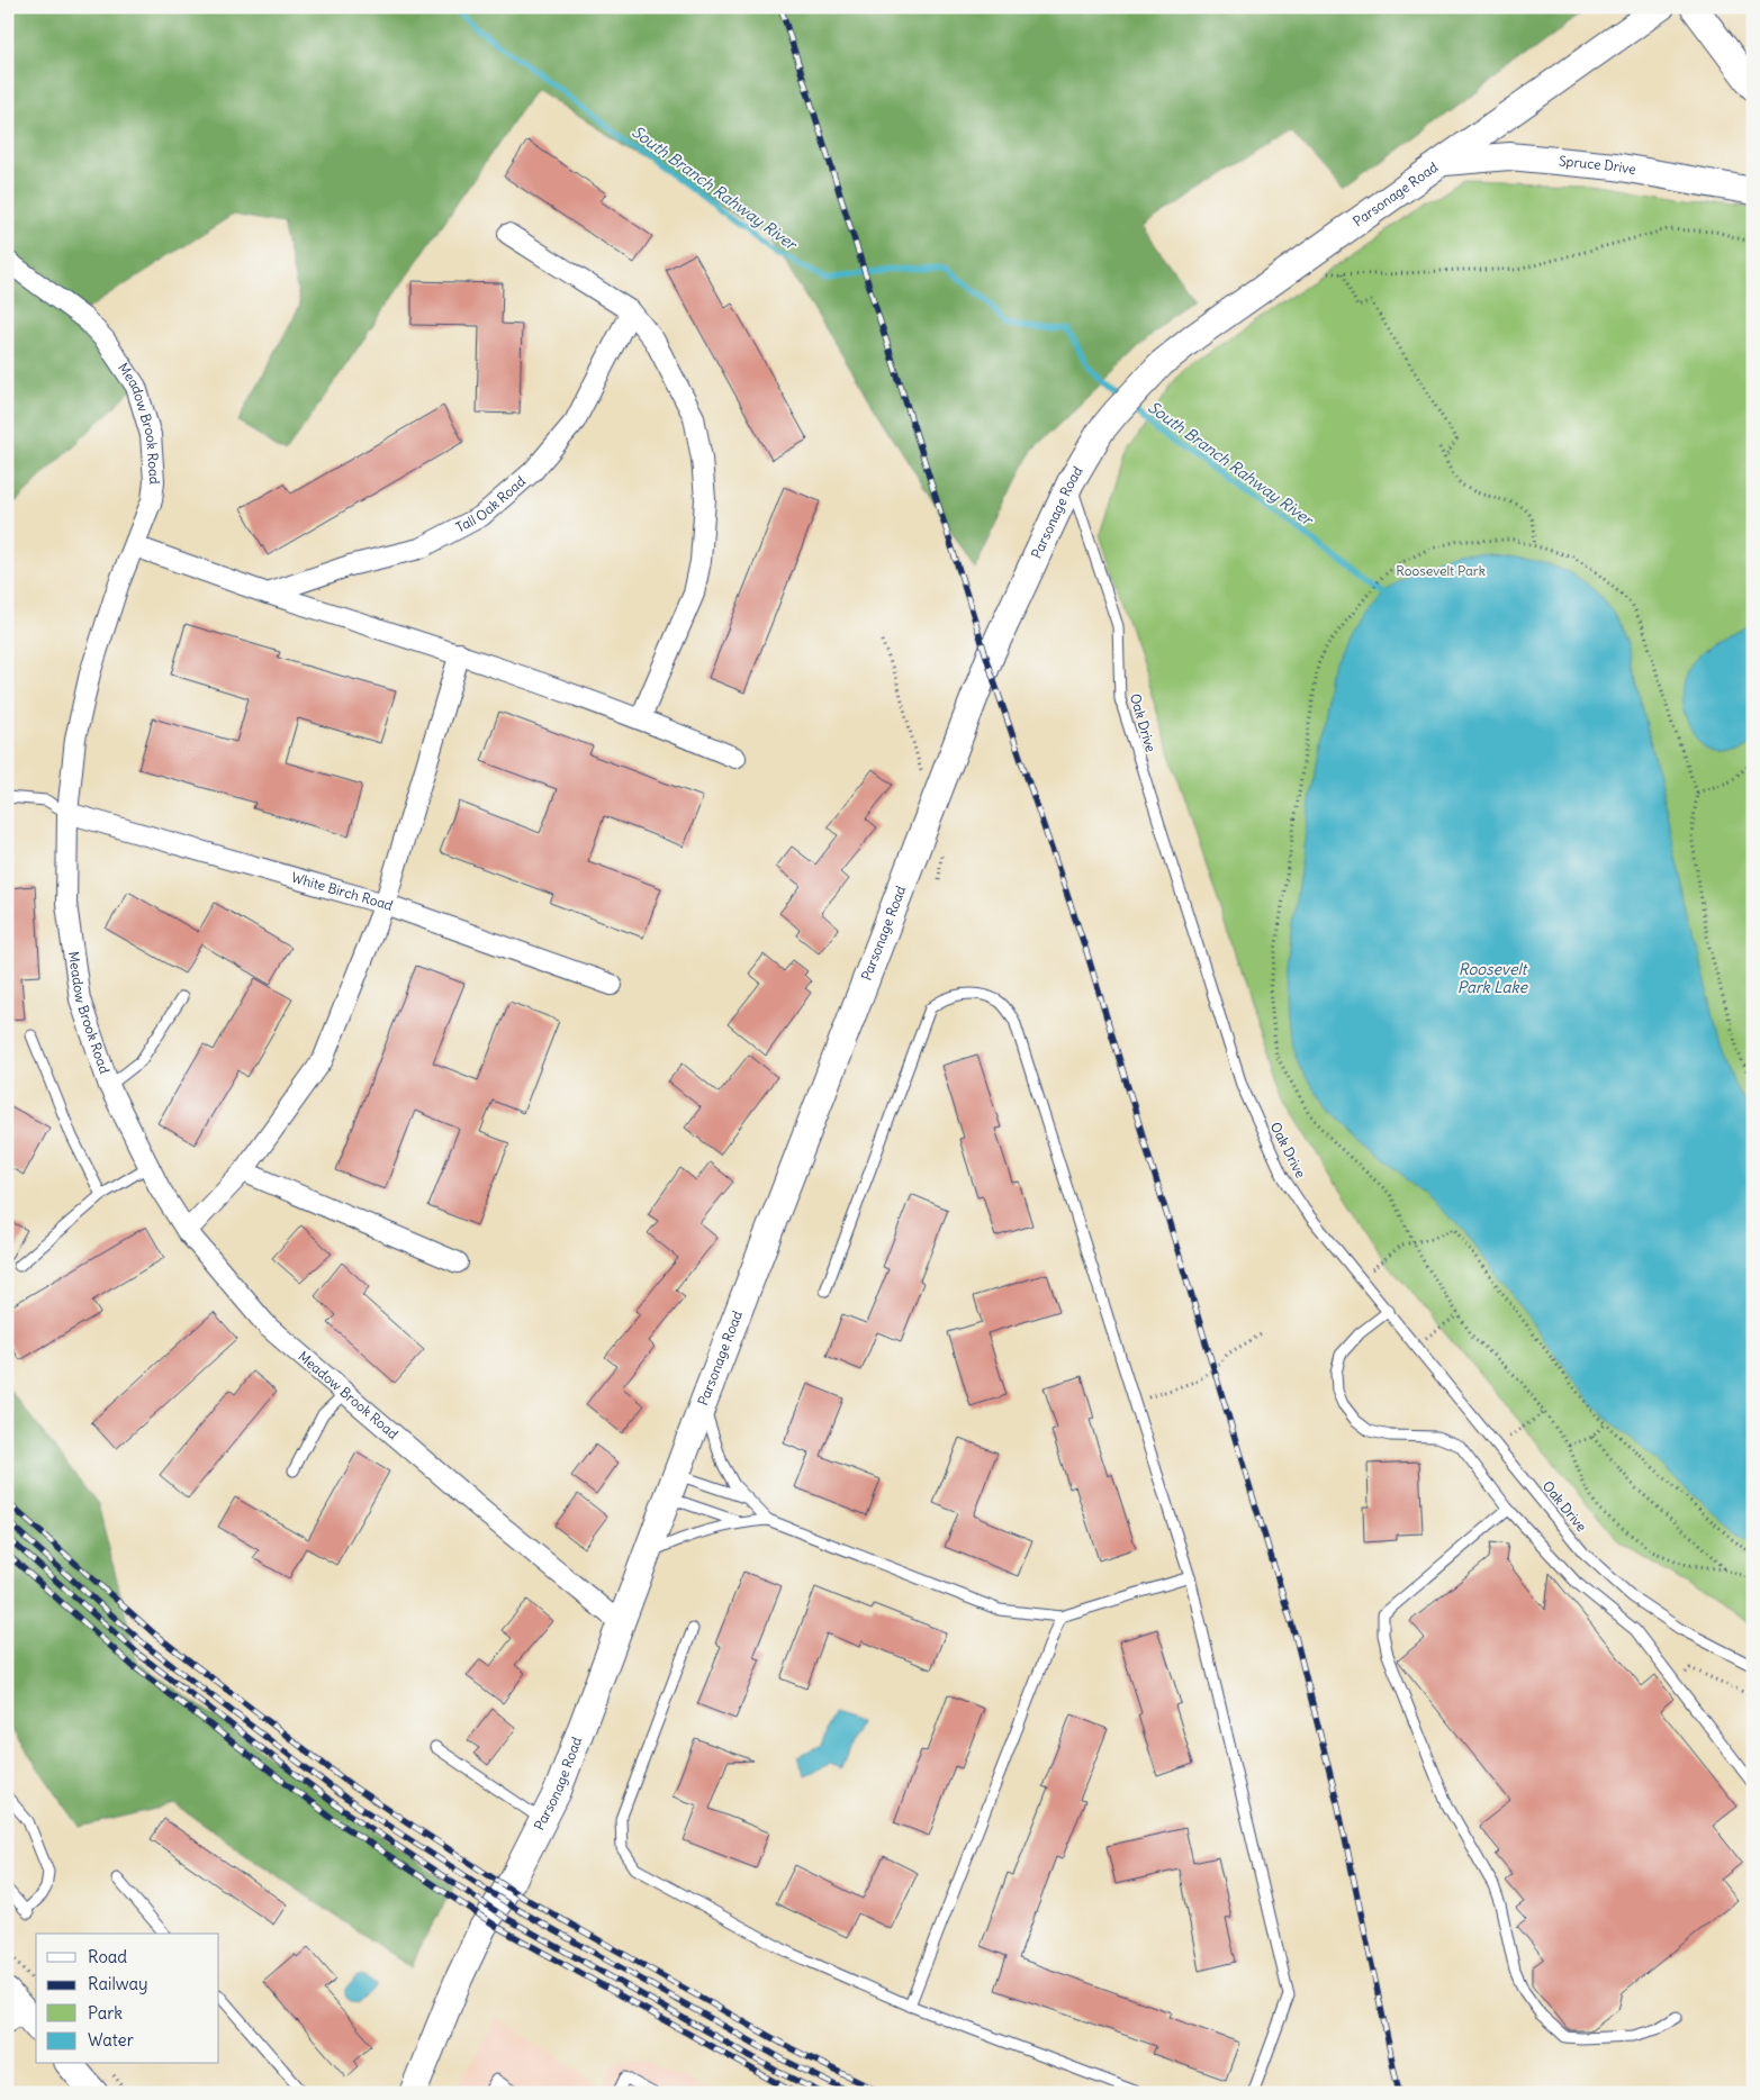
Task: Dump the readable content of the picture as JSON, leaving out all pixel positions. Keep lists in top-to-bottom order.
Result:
{
  "streets": {
    "street": [
      "Spruce Drive",
      "Parsonage Road",
      "Meadow Brook Road",
      "Tall Oak Road",
      "White Birch Road"
    ],
    "lane": ["Oak Drive"]
  },
  "crossings": [
    ["Spruce Drive", "Parsonage Road"],
    ["Parsonage Road", "Meadow Brook Road"],
    ["Parsonage Road", "Oak Drive"],
    ["Meadow Brook Road", "White Birch Road"]
  ],
  "water": ["South Branch Rahway River", "Roosevelt Park Lake"],
  "parks": ["Roosevelt Park"],
  "legend": [
    "Road",
    "Railway",
    "Park",
    "Water"
  ]
}
